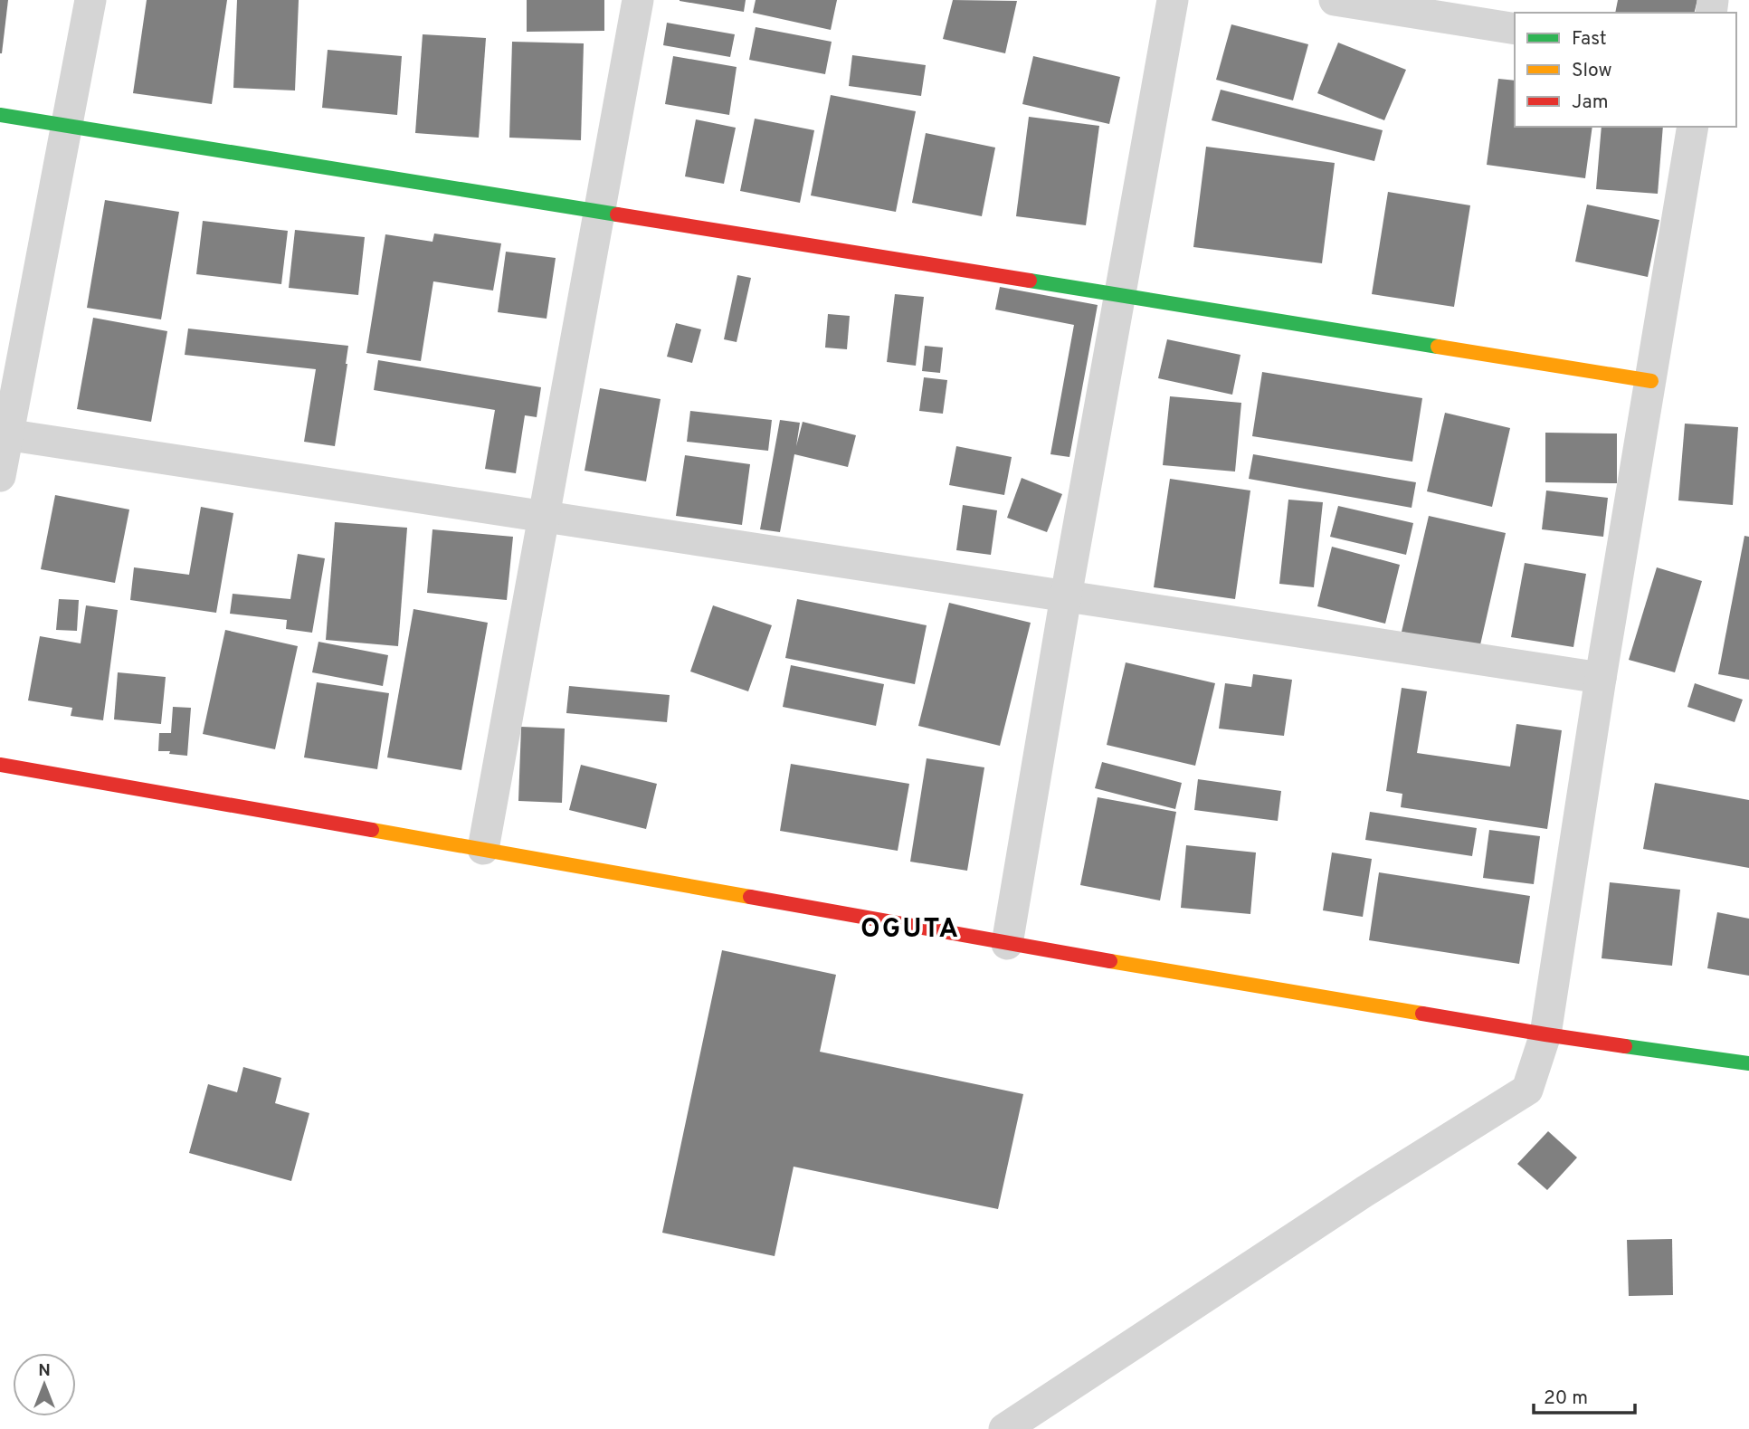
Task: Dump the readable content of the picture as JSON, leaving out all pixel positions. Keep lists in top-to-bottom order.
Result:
{
  "districts": ["OGUTA"],
  "legend": ["Fast", "Slow", "Jam"],
  "scale_bar": "20 m",
  "north": "top"
}
